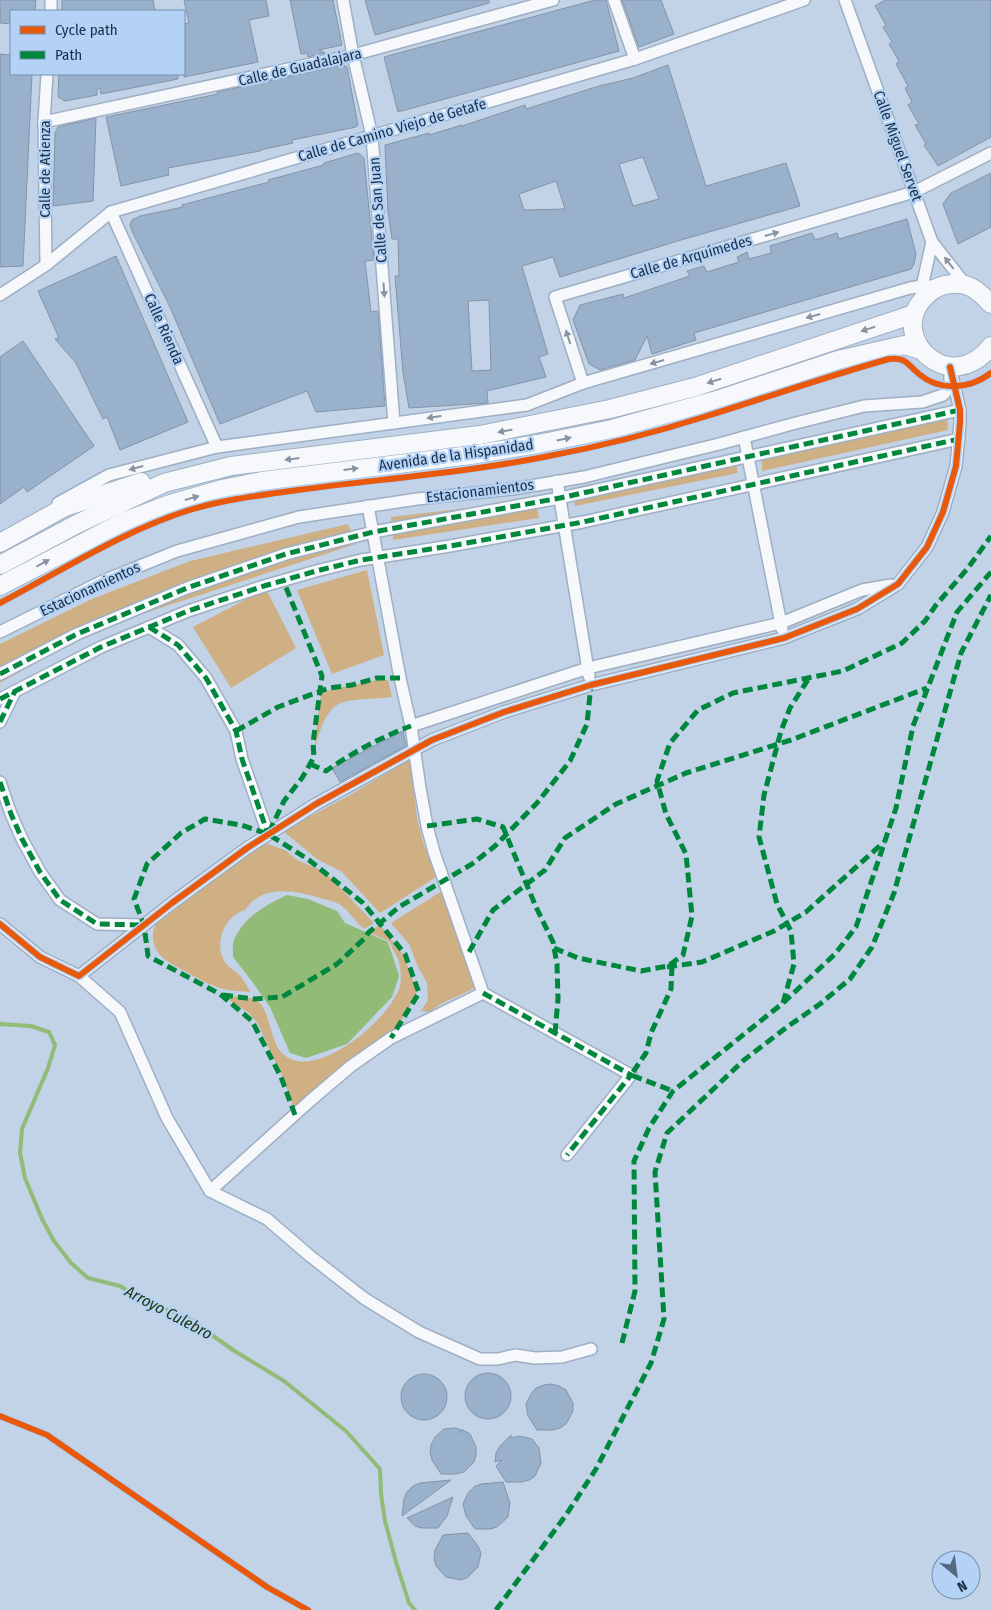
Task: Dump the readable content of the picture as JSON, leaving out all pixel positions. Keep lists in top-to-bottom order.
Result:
{
  "streets": {
    "main road": ["Avenida de la Hispanidad"],
    "street": [
      "Calle de Guadalajara",
      "Calle de Camino Viejo de Getafe",
      "Calle Miguel Servet",
      "Calle de Atienza",
      "Calle de San Juan",
      "Calle de Arquímedes",
      "Calle Rienda",
      "Estacionamientos"
    ]
  },
  "crossings": [
    ["Calle de Guadalajara", "Calle de Atienza"],
    ["Calle de Guadalajara", "Calle de San Juan"],
    ["Calle de Camino Viejo de Getafe", "Calle de Atienza"],
    ["Calle de Camino Viejo de Getafe", "Calle de San Juan"],
    ["Calle de Camino Viejo de Getafe", "Calle Rienda"],
    ["Calle Miguel Servet", "Calle de Arquímedes"]
  ],
  "one_way": ["Calle de San Juan"],
  "water": ["Arroyo Culebro"],
  "legend": ["Cycle path", "Path"],
  "north": "bottom right"
}
